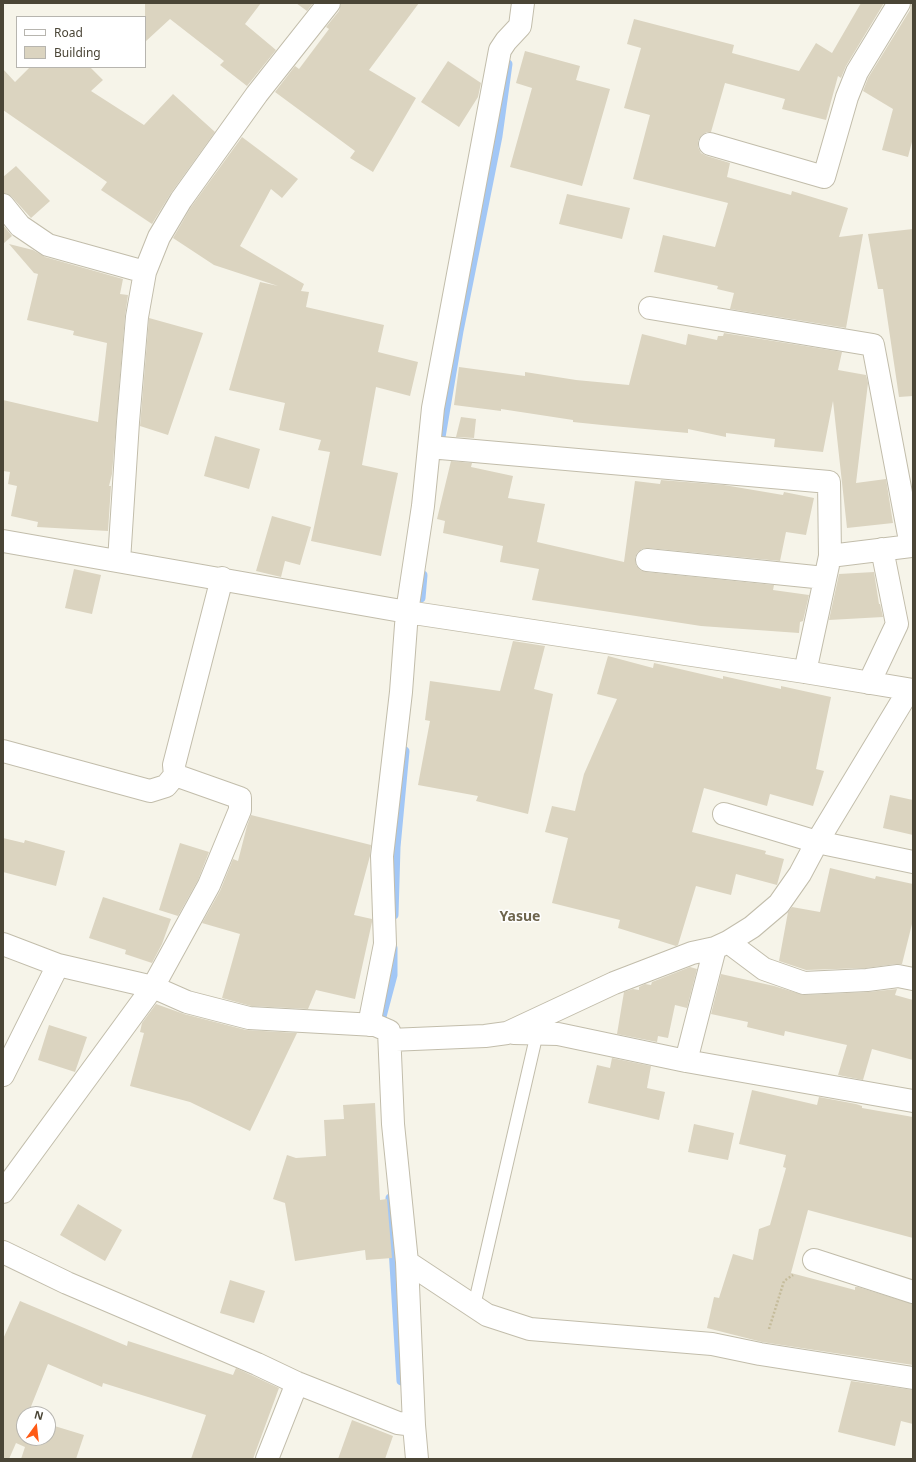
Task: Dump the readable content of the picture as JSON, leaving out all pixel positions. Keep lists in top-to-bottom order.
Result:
{
  "districts": ["Yasue"],
  "legend": ["Road", "Building"],
  "north": "top"
}
